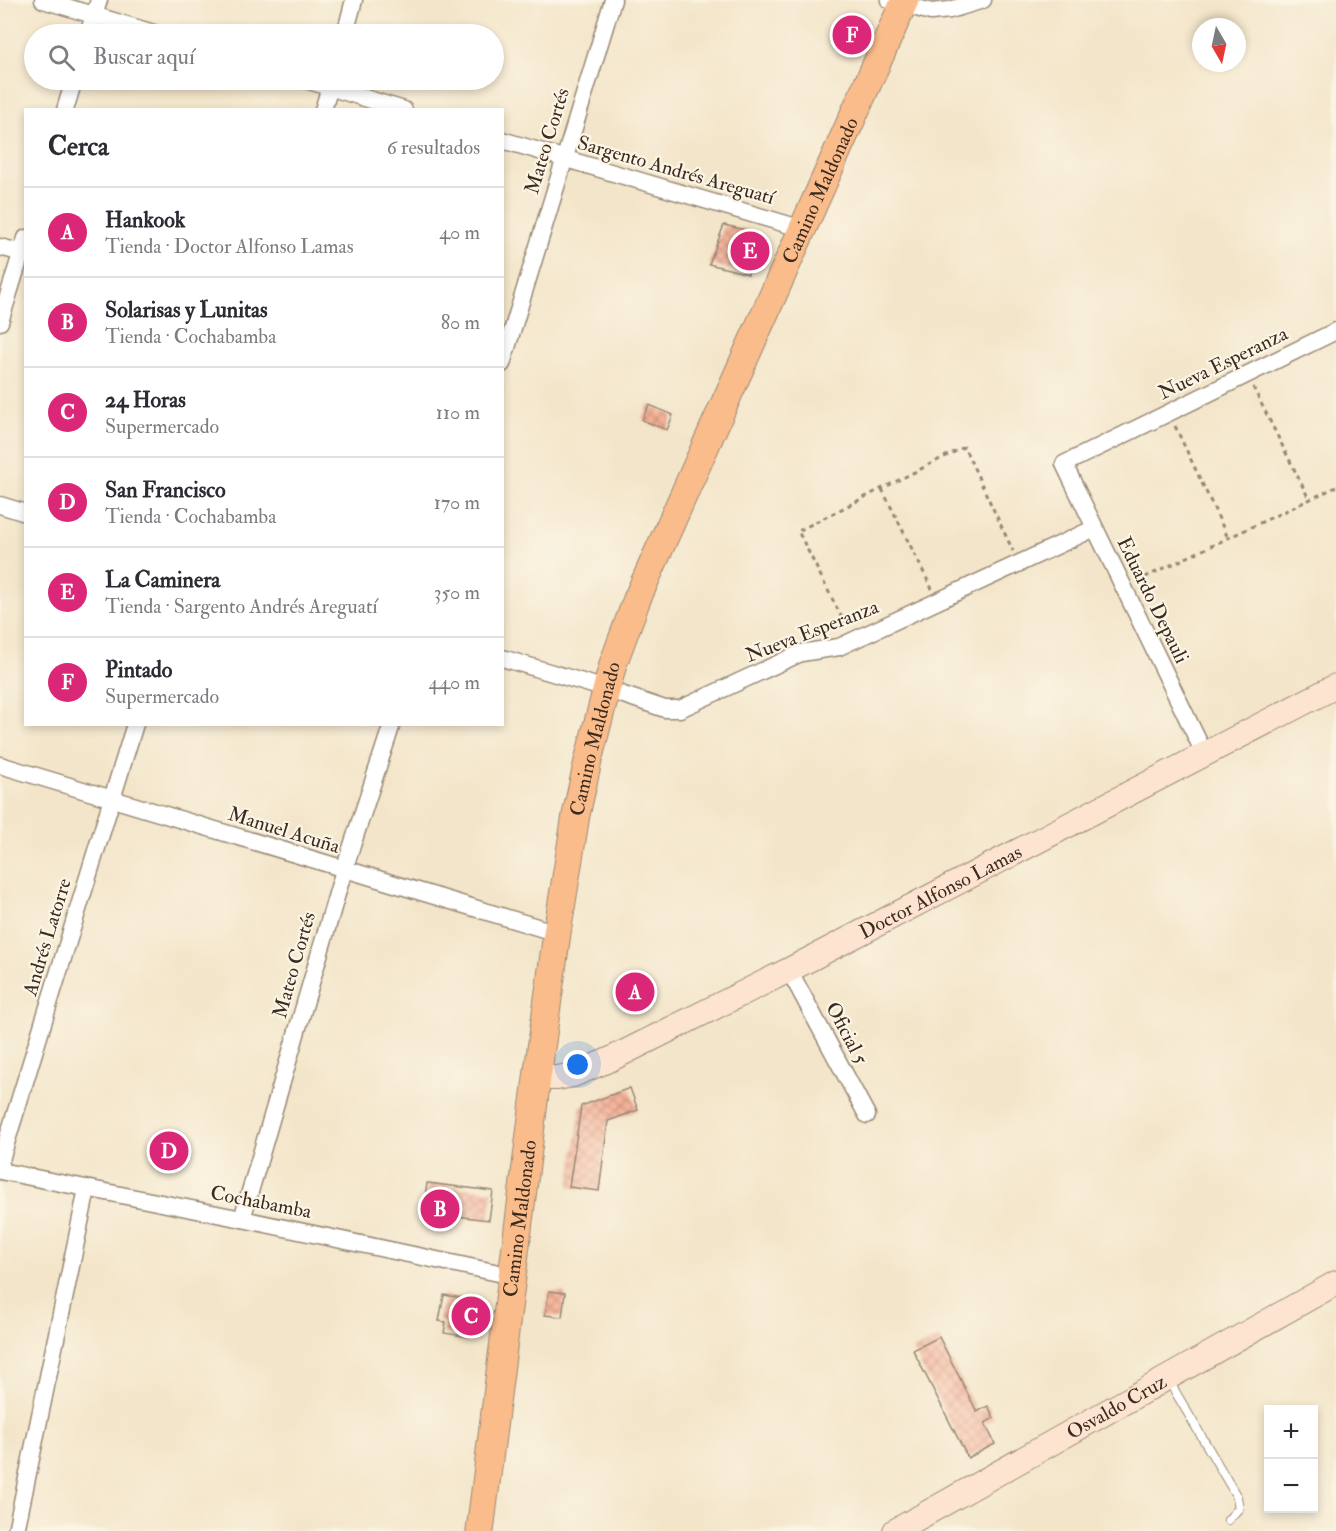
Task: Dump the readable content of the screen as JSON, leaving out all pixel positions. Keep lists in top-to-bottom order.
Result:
{
  "streets": {
    "main road": ["Camino Maldonado"],
    "street": [
      "Mateo Cortés",
      "Sargento Andrés Areguatí",
      "Nueva Esperanza",
      "Eduardo Depauli",
      "Manuel Acuña",
      "Doctor Alfonso Lamas",
      "Andrés Latorre",
      "Oficial 5",
      "Cochabamba",
      "Osvaldo Cruz"
    ]
  },
  "crossings": [
    ["Mateo Cortés", "Sargento Andrés Areguatí"],
    ["Mateo Cortés", "Manuel Acuña"],
    ["Mateo Cortés", "Cochabamba"],
    ["Sargento Andrés Areguatí", "Camino Maldonado"],
    ["Camino Maldonado", "Nueva Esperanza"],
    ["Camino Maldonado", "Manuel Acuña"],
    ["Camino Maldonado", "Doctor Alfonso Lamas"],
    ["Camino Maldonado", "Cochabamba"],
    ["Nueva Esperanza", "Eduardo Depauli"],
    ["Eduardo Depauli", "Doctor Alfonso Lamas"],
    ["Manuel Acuña", "Andrés Latorre"],
    ["Doctor Alfonso Lamas", "Oficial 5"]
  ],
  "north": "bottom",
  "page": {
    "pins": [
      "F",
      "E",
      "A",
      "D",
      "B",
      "C"
    ],
    "search": "Buscar aquí",
    "heading": ["Cerca", "6 resultados"],
    "list": [
      {
        "mark": "A",
        "name": "Hankook",
        "note": "Tienda · Doctor Alfonso Lamas",
        "value": "40 m"
      },
      {
        "mark": "B",
        "name": "Solarisas y Lunitas",
        "note": "Tienda · Cochabamba",
        "value": "80 m"
      },
      {
        "mark": "C",
        "name": "24 Horas",
        "note": "Supermercado",
        "value": "110 m"
      },
      {
        "mark": "D",
        "name": "San Francisco",
        "note": "Tienda · Cochabamba",
        "value": "170 m"
      },
      {
        "mark": "E",
        "name": "La Caminera",
        "note": "Tienda · Sargento Andrés Areguatí",
        "value": "350 m"
      },
      {
        "mark": "F",
        "name": "Pintado",
        "note": "Supermercado",
        "value": "440 m"
      }
    ],
    "map_buttons": ["+", "−"]
  }
}
